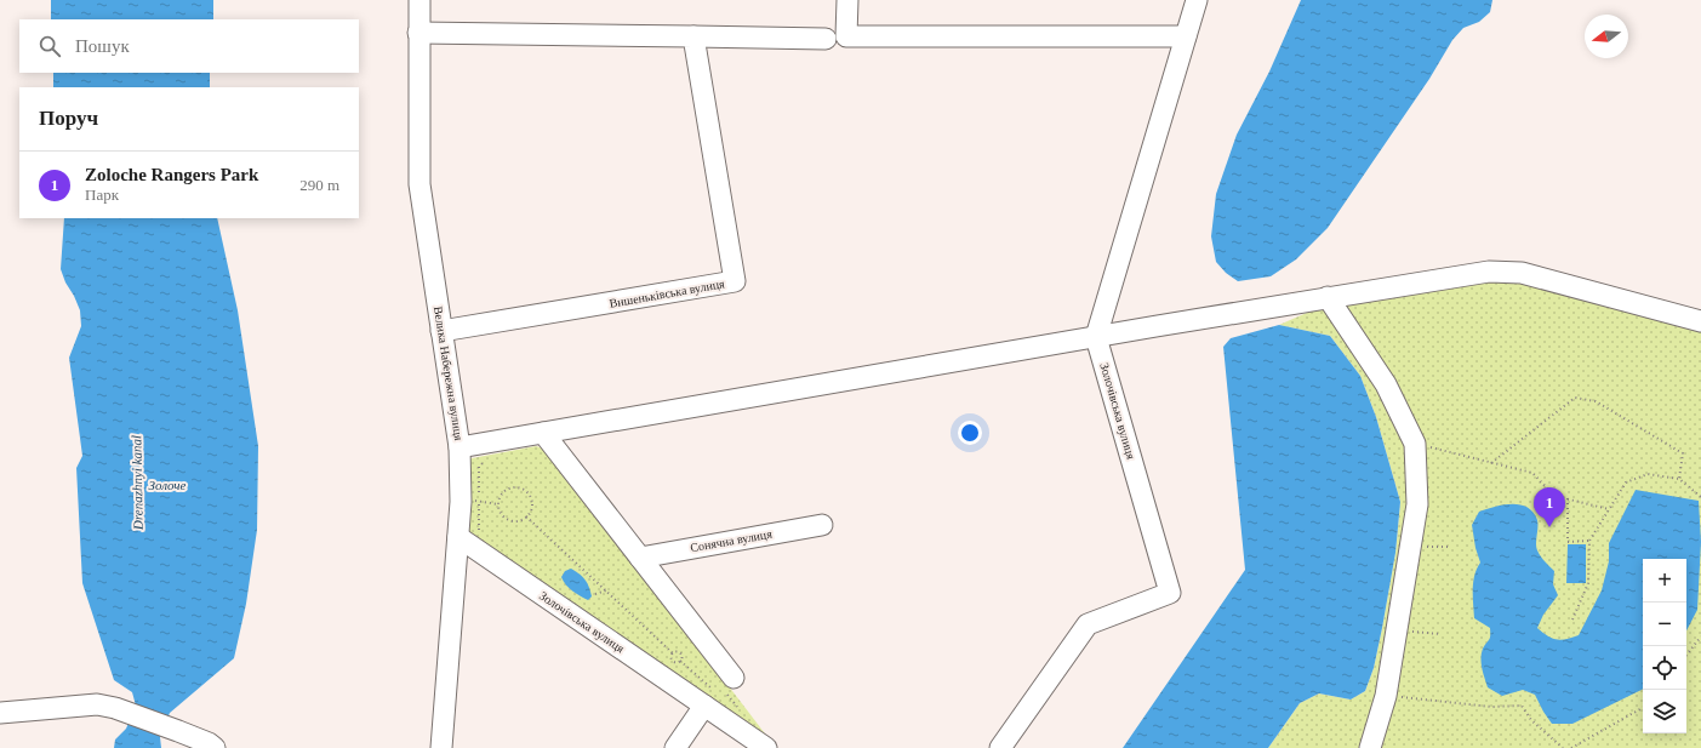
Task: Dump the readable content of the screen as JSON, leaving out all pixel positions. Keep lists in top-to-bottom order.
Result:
{
  "streets": {
    "street": [
      "Вишеньківська вулиця",
      "Велика Набережна вулиця",
      "Золочівська вулиця",
      "Сонячна вулиця"
    ]
  },
  "crossings": [
    ["Вишеньківська вулиця", "Велика Набережна вулиця"],
    ["Велика Набережна вулиця", "Золочівська вулиця"]
  ],
  "water": ["Drenazhnyi kanal", "Золоче"],
  "north": "left",
  "page": {
    "search": "Пошук",
    "heading": "Поруч",
    "list": [
      {
        "mark": "1",
        "name": "Zoloche Rangers Park",
        "note": "Парк",
        "value": "290 m"
      }
    ],
    "pins": "1",
    "map_buttons": ["+", "−"]
  }
}
